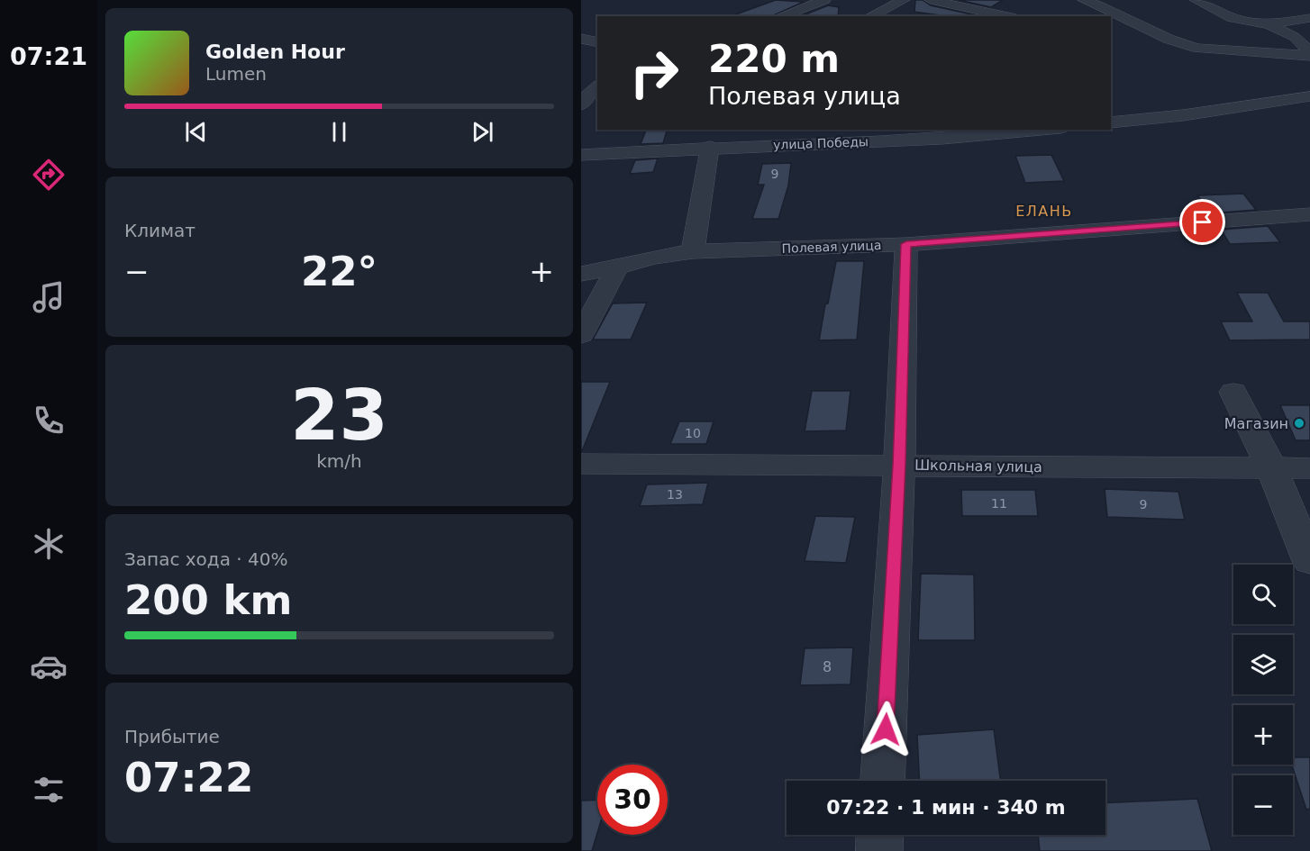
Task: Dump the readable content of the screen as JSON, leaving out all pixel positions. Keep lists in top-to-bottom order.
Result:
{
  "streets": {
    "street": ["улица Победы", "Полевая улица", "Школьная улица"]
  },
  "districts": ["ЕЛАНЬ"],
  "places": ["Магазин"],
  "house_numbers": [
    "9",
    "10",
    "13",
    "11",
    "9",
    "8"
  ],
  "page": {
    "tabs": "07:21",
    "turn": ["220 m", "Полевая улица"],
    "song": ["Golden Hour", "Lumen"],
    "tile": [
      "Климат",
      ["23", "km/h"],
      ["Запас хода · 40%", "200 km"],
      ["Прибытие", "07:22"]
    ],
    "heat": ["−", "22°", "+"],
    "map_buttons": ["+", "−"],
    "limit": "30",
    "trip": "07:22 · 1 мин · 340 m"
  }
}
